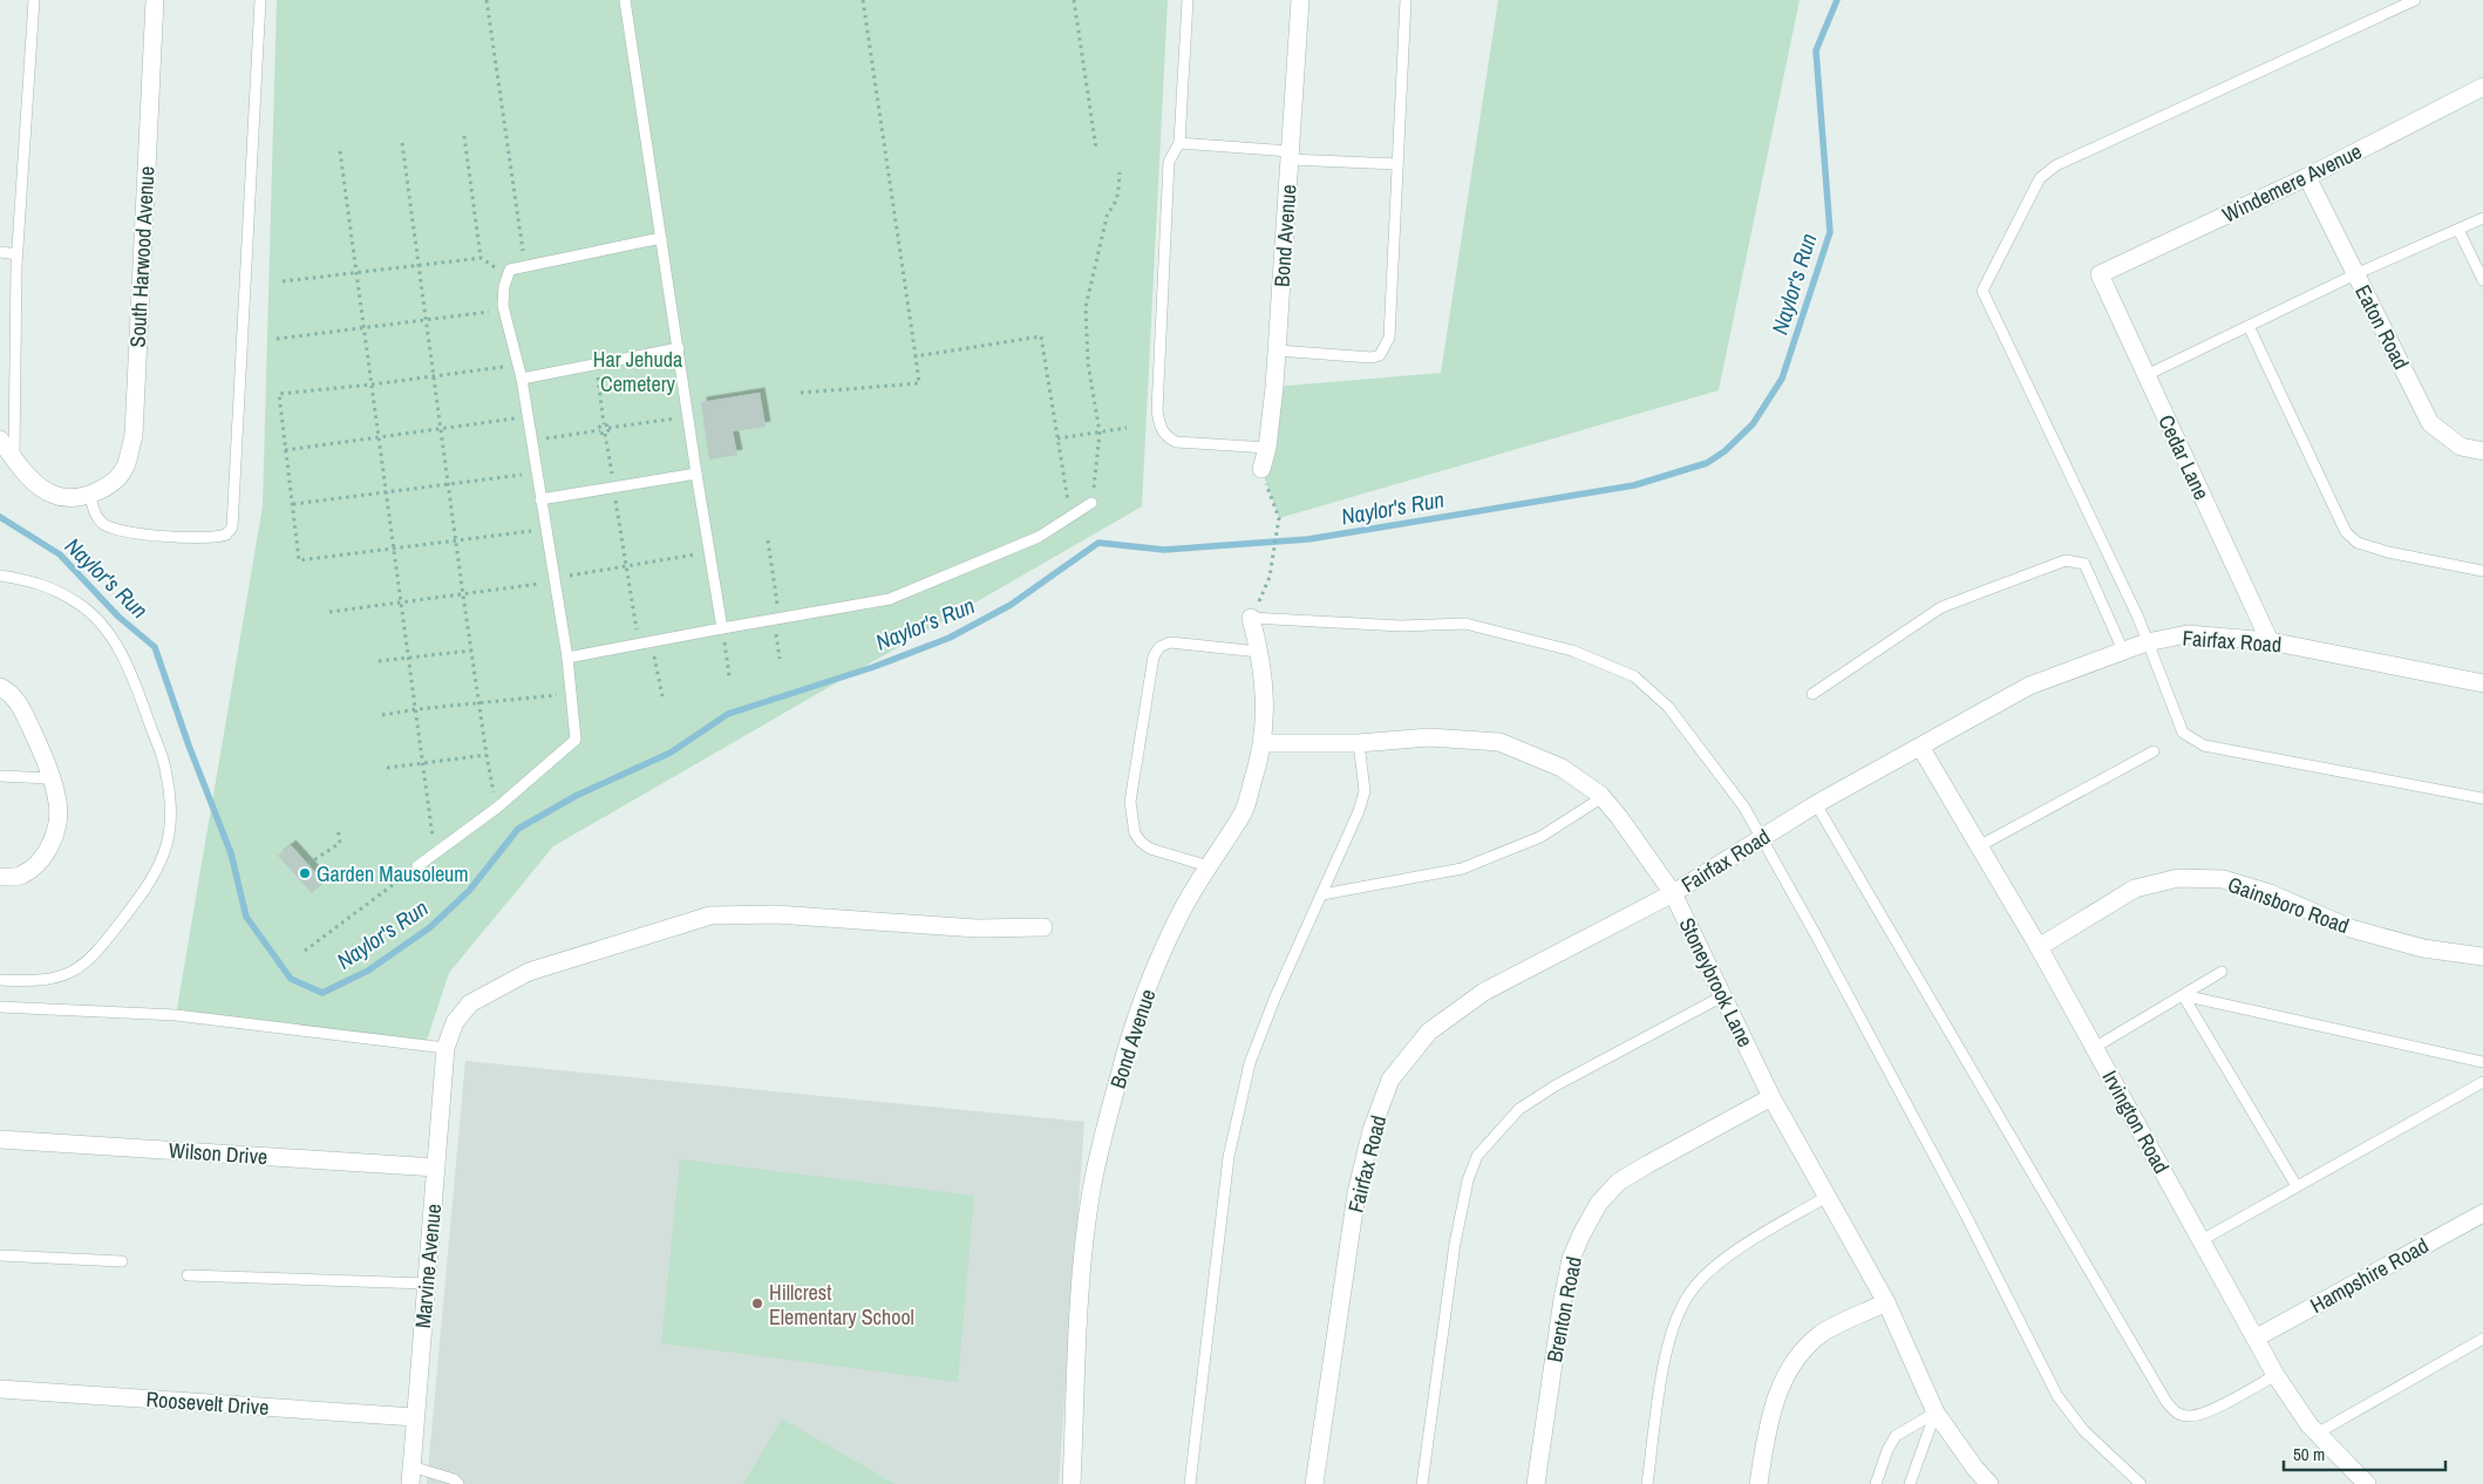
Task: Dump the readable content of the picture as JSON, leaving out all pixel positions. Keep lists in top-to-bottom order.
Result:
{
  "streets": {
    "street": [
      "Windemere Avenue",
      "Bond Avenue",
      "South Harwood Avenue",
      "Eaton Road",
      "Cedar Lane",
      "Fairfax Road",
      "Gainsboro Road",
      "Stoneybrook Lane",
      "Irvington Road",
      "Wilson Drive",
      "Marvine Avenue",
      "Hampshire Road",
      "Brenton Road",
      "Roosevelt Drive"
    ]
  },
  "crossings": [
    ["Windemere Avenue", "Eaton Road"],
    ["Windemere Avenue", "Cedar Lane"],
    ["Bond Avenue", "Stoneybrook Lane"],
    ["Cedar Lane", "Fairfax Road"],
    ["Fairfax Road", "Stoneybrook Lane"],
    ["Fairfax Road", "Irvington Road"],
    ["Gainsboro Road", "Irvington Road"],
    ["Stoneybrook Lane", "Brenton Road"],
    ["Irvington Road", "Hampshire Road"],
    ["Wilson Drive", "Marvine Avenue"],
    ["Marvine Avenue", "Roosevelt Drive"]
  ],
  "water": ["Naylor's Run"],
  "parks": ["Har Jehuda Cemetery"],
  "places": ["Garden Mausoleum", "Hillcrest Elementary School"],
  "scale_bar": "50 m"
}
